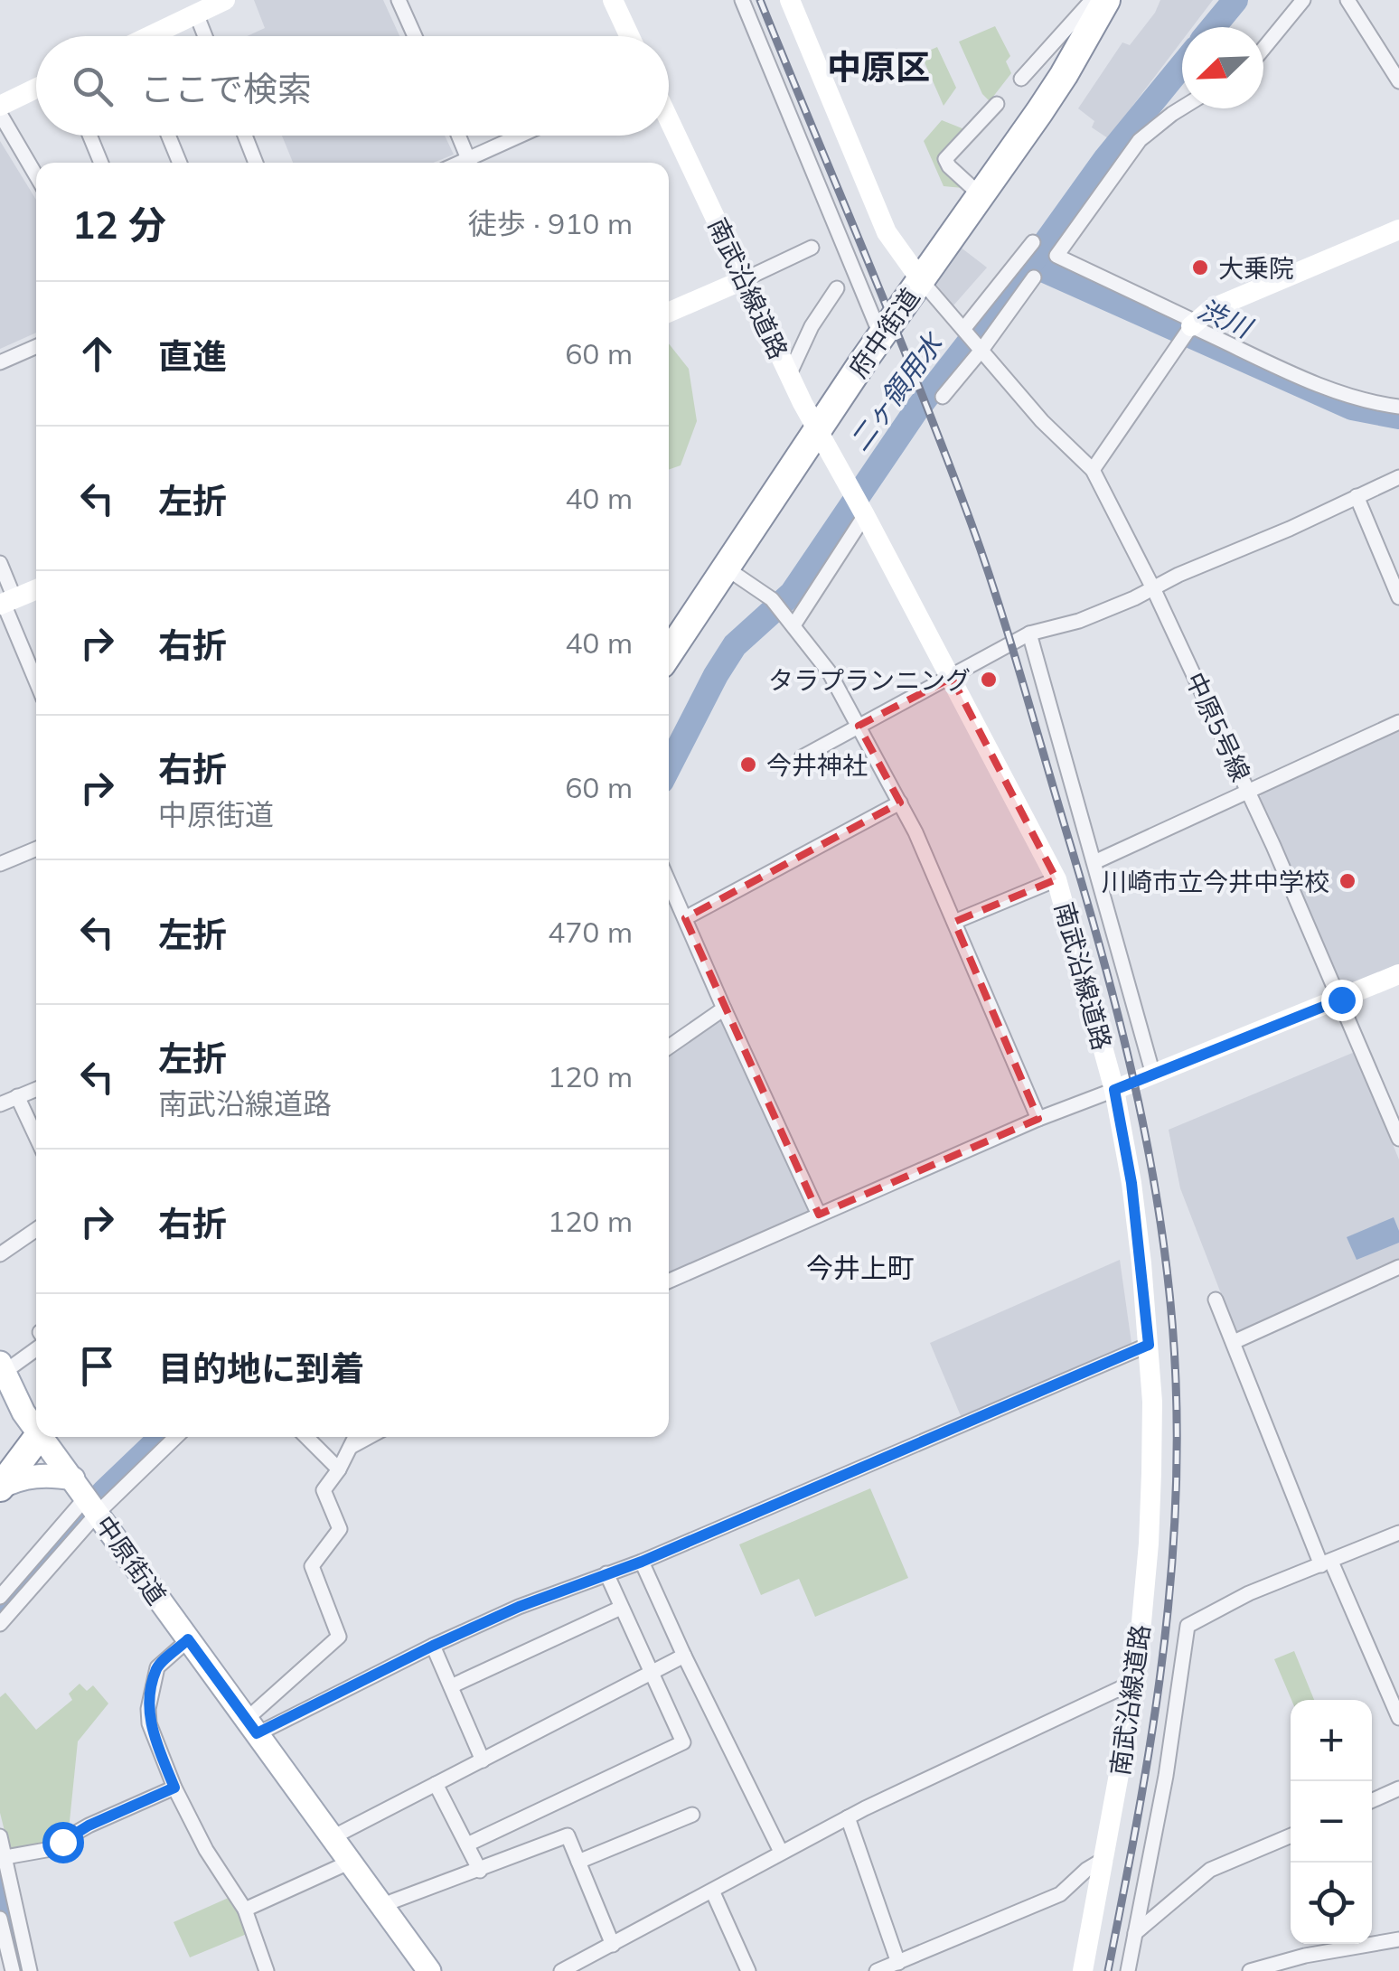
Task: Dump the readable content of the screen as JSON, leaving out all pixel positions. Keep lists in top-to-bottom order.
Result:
{
  "streets": {
    "highway": ["府中街道"],
    "main road": ["中原街道"],
    "street": ["南武沿線道路", "中原5号線"]
  },
  "crossings": [
    ["南武沿線道路", "府中街道"],
    ["府中街道", "中原5号線"]
  ],
  "districts": ["中原区", "今井上町"],
  "water": ["渋川", "二ヶ領用水"],
  "places": [
    "大乗院",
    "タラプランニング",
    "今井神社",
    "川崎市立今井中学校"
  ],
  "north": "bottom left",
  "page": {
    "search": "ここで検索",
    "heading": ["12 分", "徒歩 · 910 m"],
    "list": [
      ["直進", "60 m"],
      ["左折", "40 m"],
      ["右折", "40 m"],
      ["右折", "中原街道", "60 m"],
      ["左折", "470 m"],
      ["左折", "南武沿線道路", "120 m"],
      ["右折", "120 m"],
      "目的地に到着"
    ],
    "map_buttons": ["+", "−"]
  }
}
